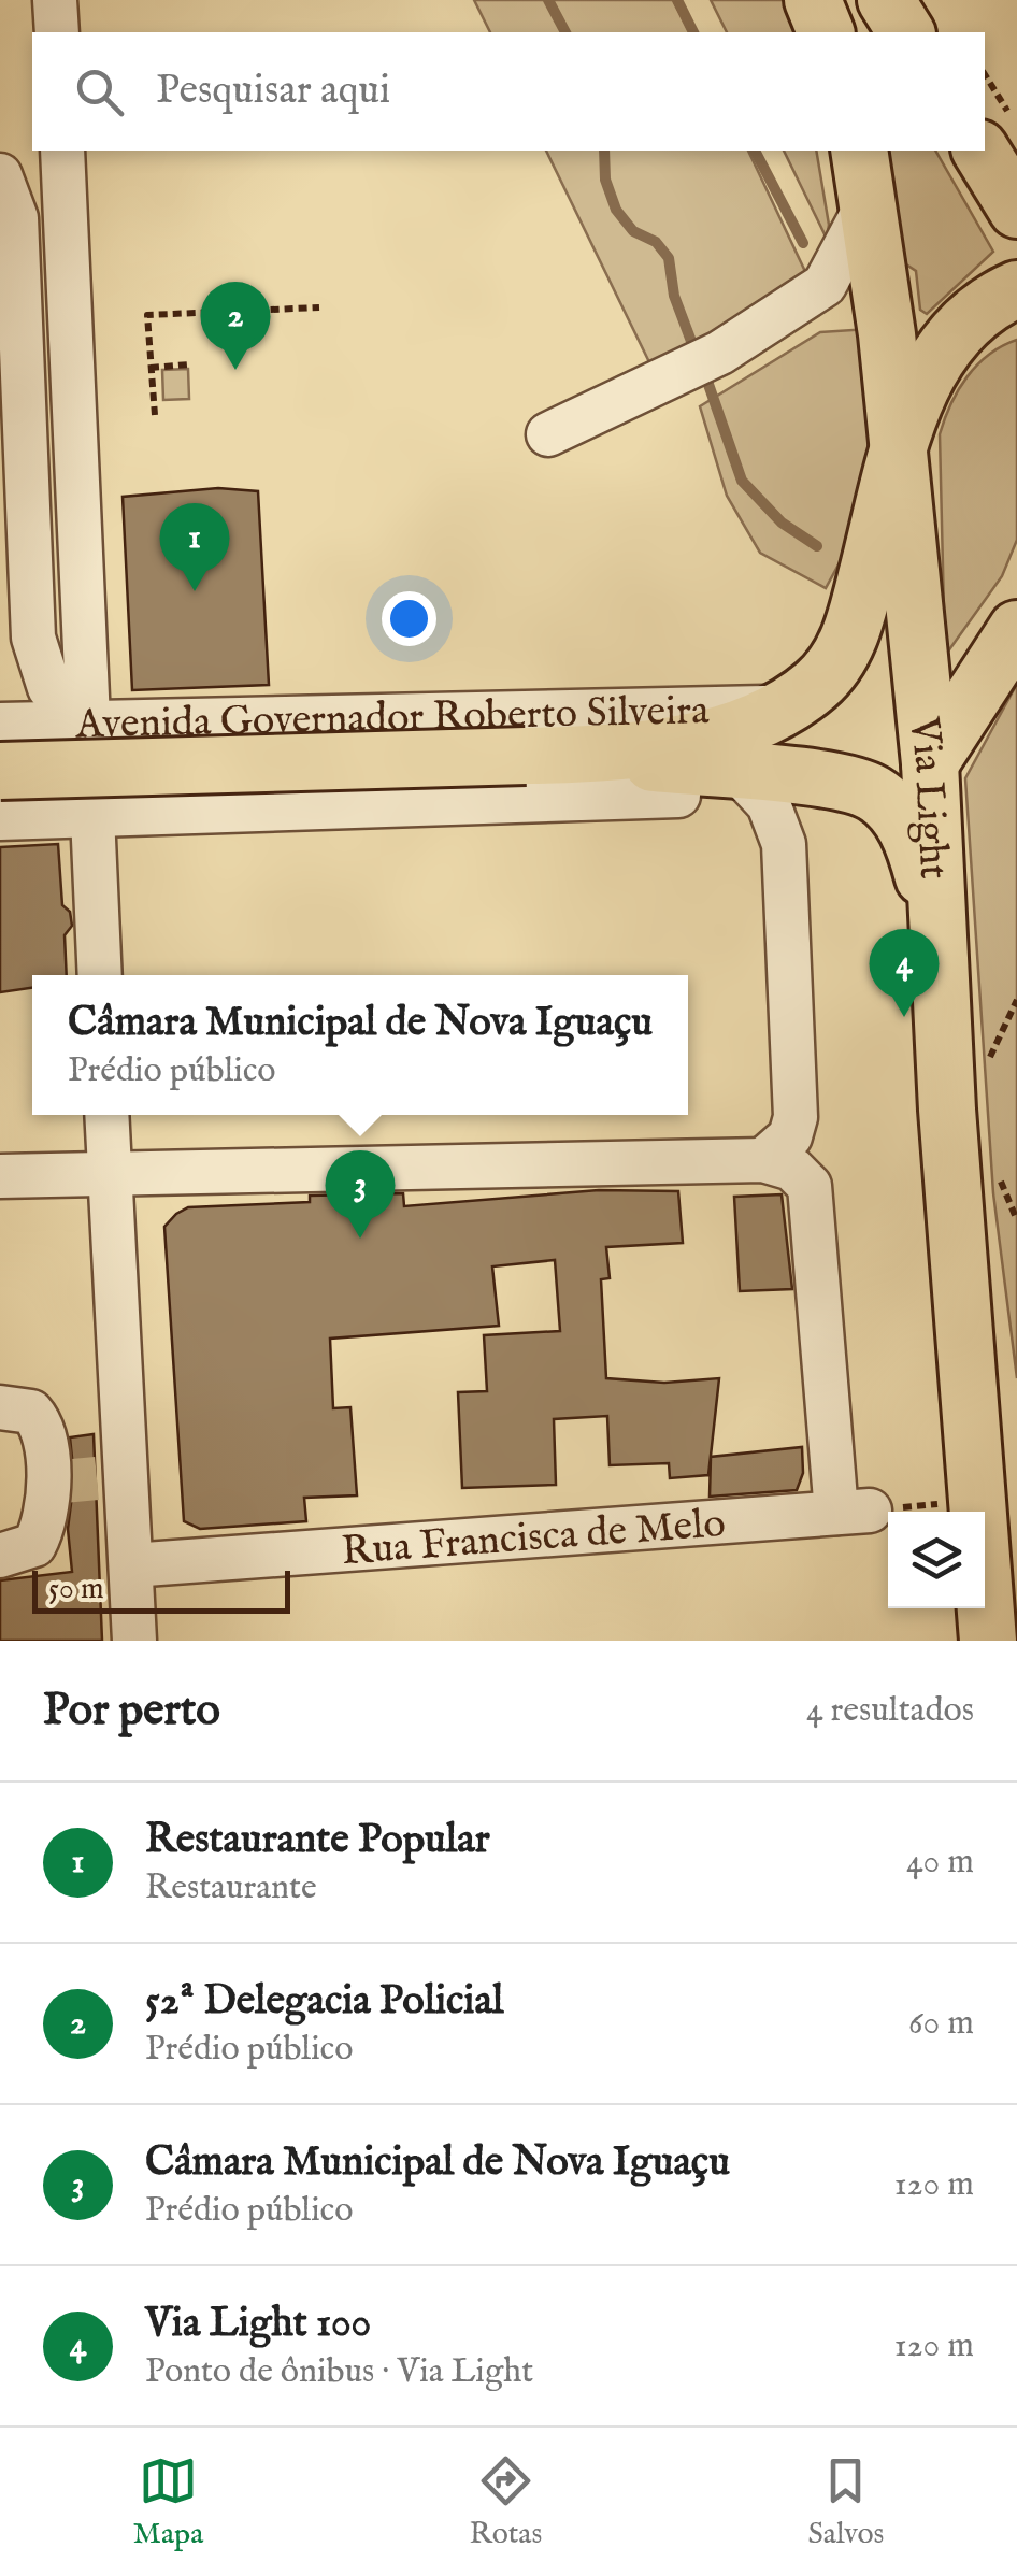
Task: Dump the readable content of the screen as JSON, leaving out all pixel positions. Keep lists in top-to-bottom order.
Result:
{
  "streets": {
    "main road": ["Via Light"],
    "street": ["Avenida Governador Roberto Silveira", "Rua Francisca de Melo"]
  },
  "scale_bar": "50 m",
  "page": {
    "search": "Pesquisar aqui",
    "pins": [
      "2",
      "1",
      "4",
      "3"
    ],
    "popup": ["Câmara Municipal de Nova Iguaçu", "Prédio público"],
    "scale": "50 m",
    "heading": ["Por perto", "4 resultados"],
    "list": [
      {
        "mark": "1",
        "name": "Restaurante Popular",
        "note": "Restaurante",
        "value": "40 m"
      },
      {
        "mark": "2",
        "name": "52ª Delegacia Policial",
        "note": "Prédio público",
        "value": "60 m"
      },
      {
        "mark": "3",
        "name": "Câmara Municipal de Nova Iguaçu",
        "note": "Prédio público",
        "value": "120 m"
      },
      {
        "mark": "4",
        "name": "Via Light 100",
        "note": "Ponto de ônibus · Via Light",
        "value": "120 m"
      }
    ],
    "nav": ["Mapa", "Rotas", "Salvos"]
  }
}
